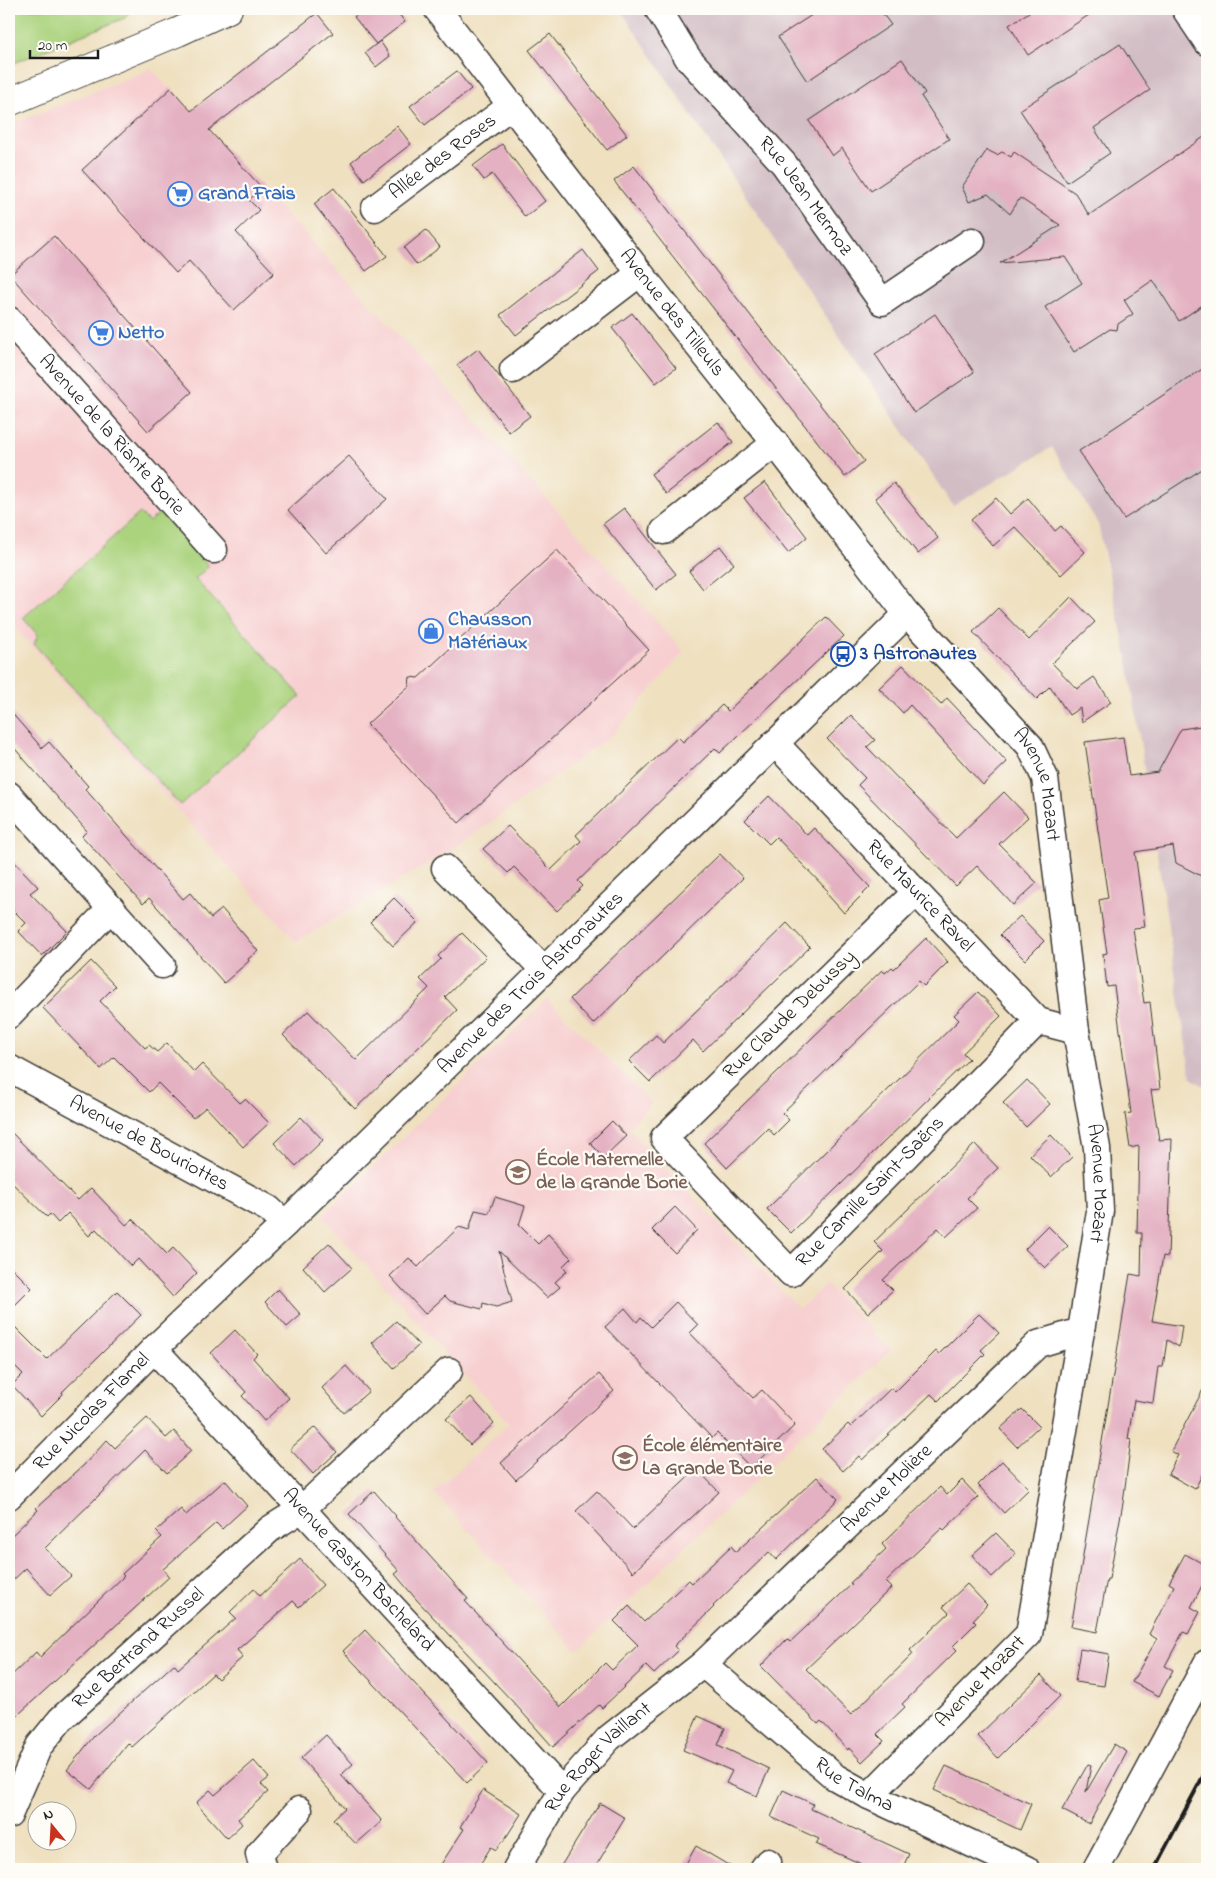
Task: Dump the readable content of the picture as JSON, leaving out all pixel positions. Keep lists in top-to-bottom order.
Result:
{
  "streets": {
    "street": [
      "Allée des Roses",
      "Rue Jean Mermoz",
      "Avenue des Tilleuls",
      "Avenue de la Riante Borie",
      "Avenue Mozart",
      "Rue Maurice Ravel",
      "Avenue des Trois Astronautes",
      "Rue Claude Debussy",
      "Avenue de Bouriottes",
      "Rue Camille Saint-Saëns",
      "Rue Nicolas Flamel",
      "Avenue Molière",
      "Avenue Gaston Bachelard",
      "Rue Bertrand Russel",
      "Rue Roger Vaillant",
      "Rue Talma"
    ]
  },
  "crossings": [
    ["Allée des Roses", "Avenue des Tilleuls"],
    ["Avenue des Tilleuls", "Avenue Mozart"],
    ["Avenue des Tilleuls", "Avenue des Trois Astronautes"],
    ["Avenue Mozart", "Avenue des Trois Astronautes"],
    ["Avenue Mozart", "Avenue Molière"],
    ["Avenue Mozart", "Rue Talma"],
    ["Rue Maurice Ravel", "Avenue des Trois Astronautes"],
    ["Rue Maurice Ravel", "Rue Claude Debussy"],
    ["Rue Maurice Ravel", "Rue Camille Saint-Saëns"],
    ["Avenue des Trois Astronautes", "Avenue de Bouriottes"],
    ["Avenue des Trois Astronautes", "Rue Nicolas Flamel"],
    ["Avenue des Trois Astronautes", "Avenue Gaston Bachelard"],
    ["Rue Claude Debussy", "Rue Camille Saint-Saëns"],
    ["Rue Nicolas Flamel", "Avenue Gaston Bachelard"],
    ["Avenue Molière", "Rue Roger Vaillant"],
    ["Avenue Molière", "Rue Talma"],
    ["Avenue Gaston Bachelard", "Rue Bertrand Russel"],
    ["Avenue Gaston Bachelard", "Rue Roger Vaillant"],
    ["Rue Roger Vaillant", "Rue Talma"]
  ],
  "places": {
    "supermarket": ["Grand Frais", "Netto"],
    "shop": ["Chausson Matériaux"],
    "bus stop": ["3 Astronautes"],
    "school or university": ["École Maternelle de la Grande Borie", "École élémentaire La Grande Borie"]
  },
  "scale_bar": "20 m",
  "north": "top"
}
